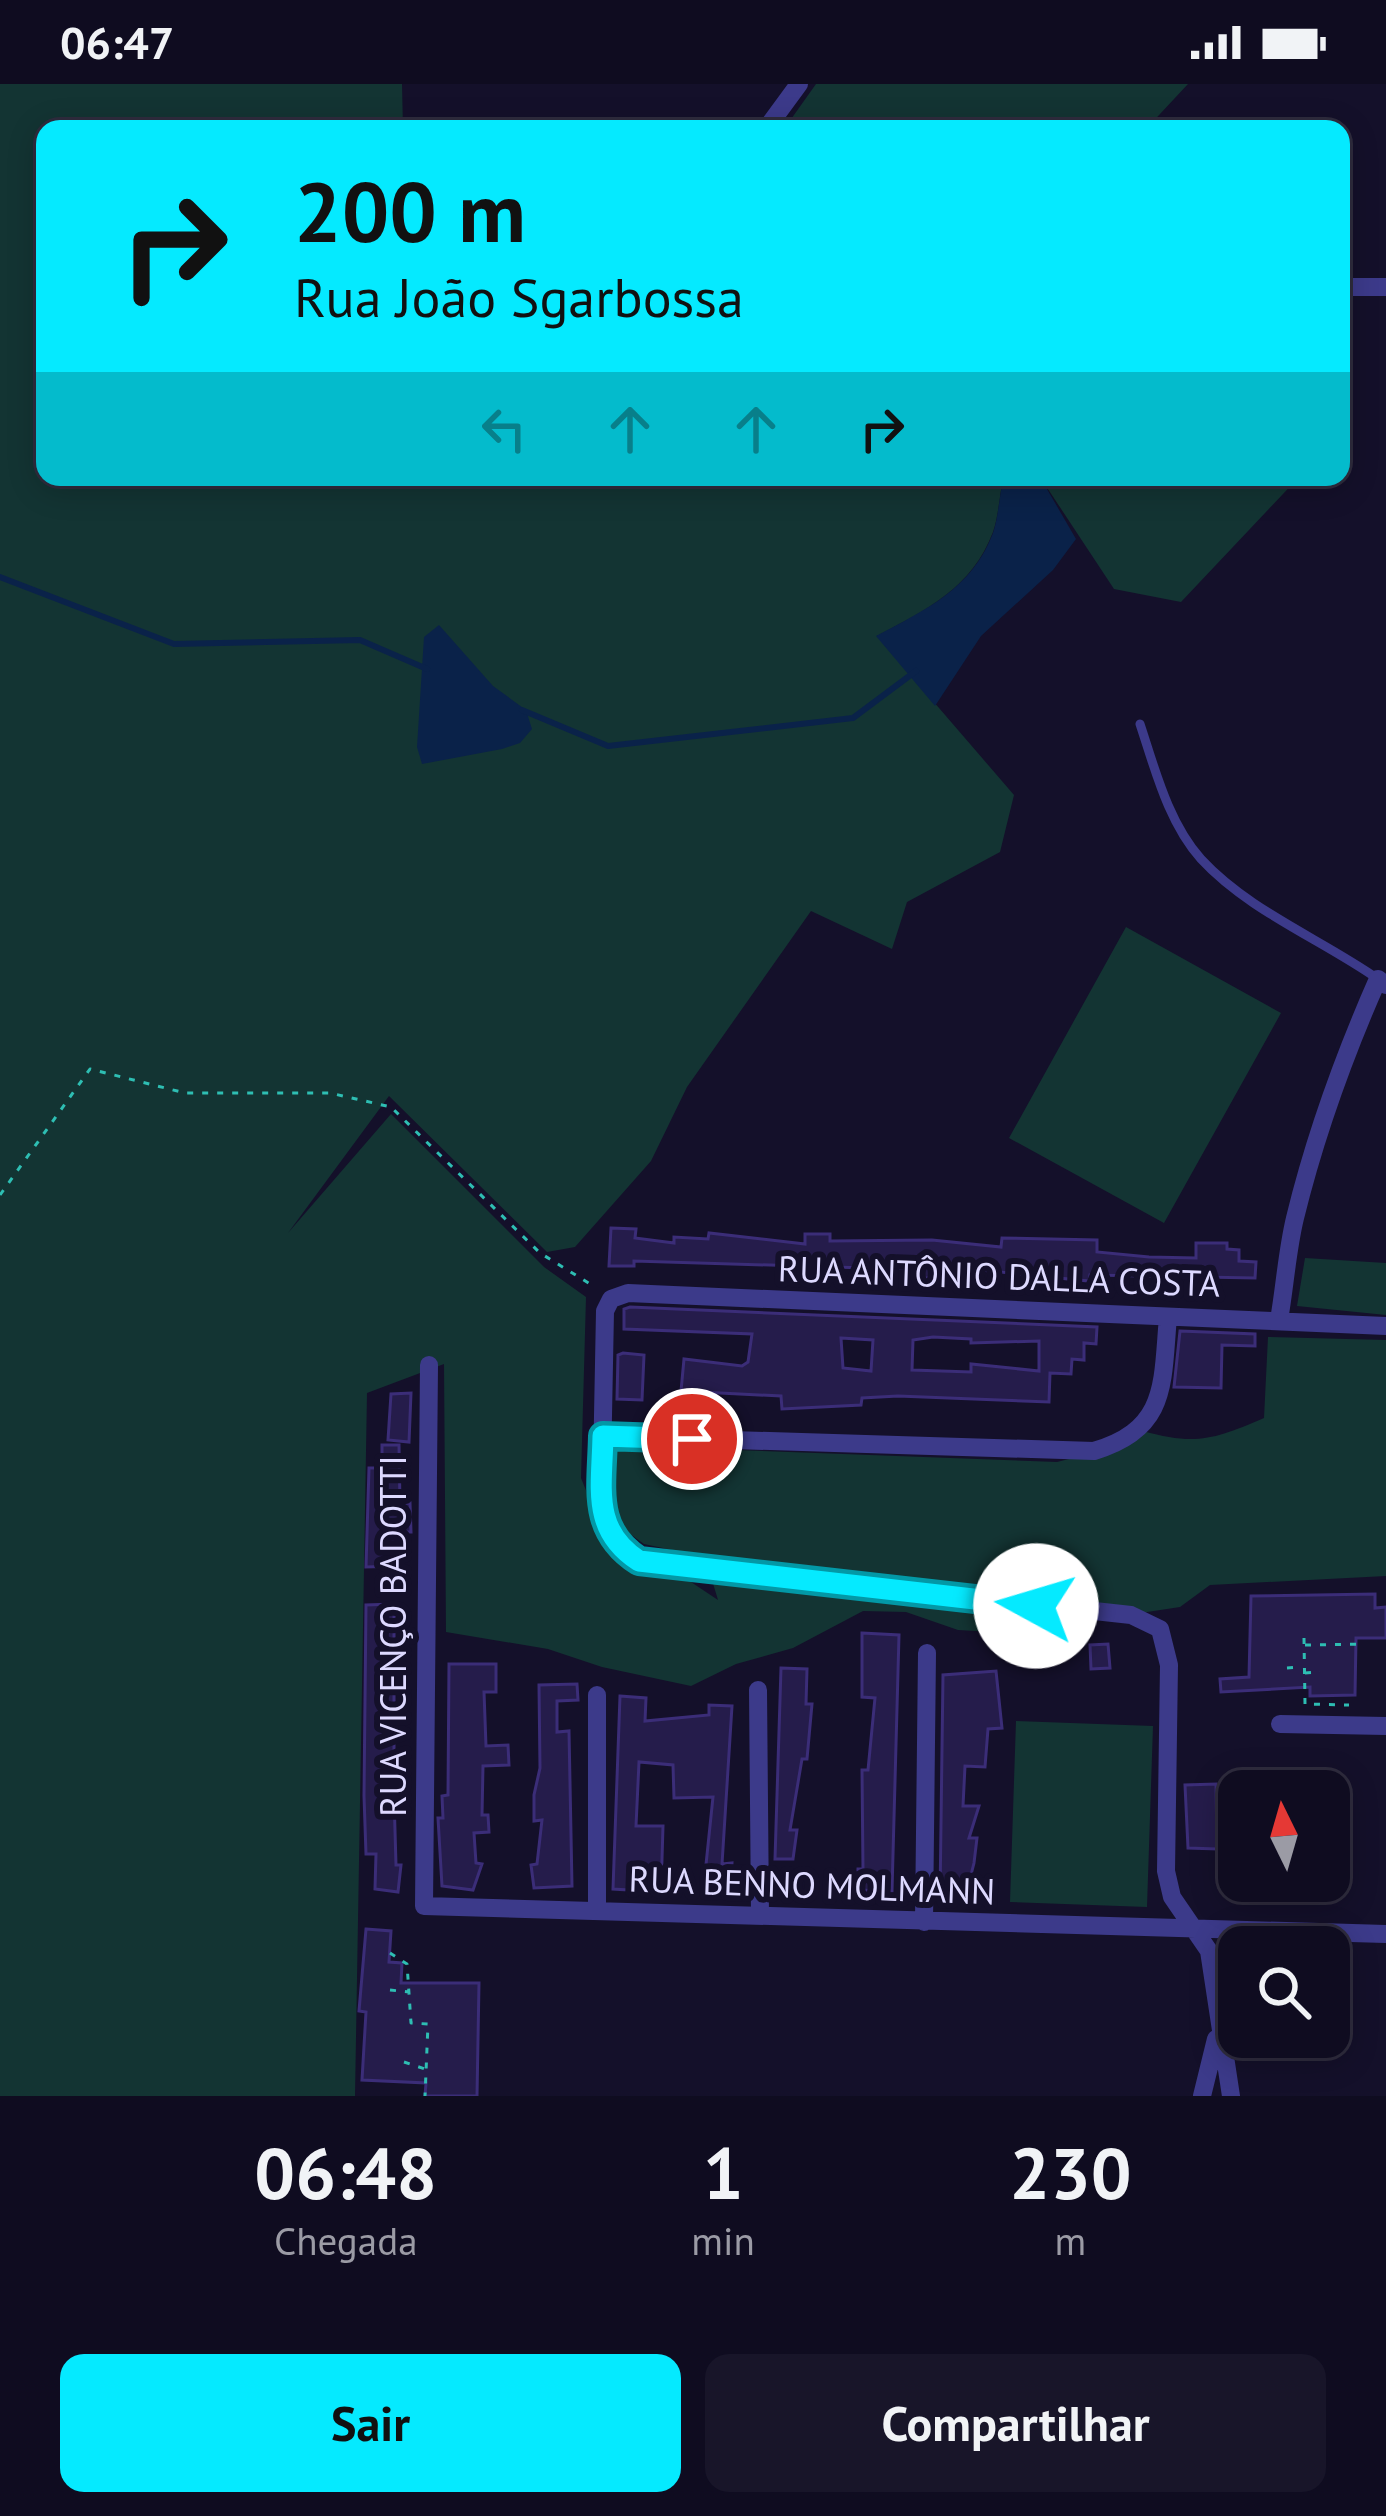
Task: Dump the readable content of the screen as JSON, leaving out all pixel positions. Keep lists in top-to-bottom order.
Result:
{
  "streets": {
    "street": ["RUA ANTÔNIO DALLA COSTA", "RUA VICENÇO BADOTTI", "RUA BENNO MOLMANN"]
  },
  "crossings": [
    ["RUA VICENÇO BADOTTI", "RUA BENNO MOLMANN"]
  ],
  "north": "top",
  "page": {
    "status": "06:47",
    "turn": ["200 m", "Rua João Sgarbossa"],
    "eta": [
      "06:48",
      "Chegada",
      "1",
      "min",
      "230",
      "m"
    ],
    "buttons": ["Sair", "Compartilhar"]
  }
}
